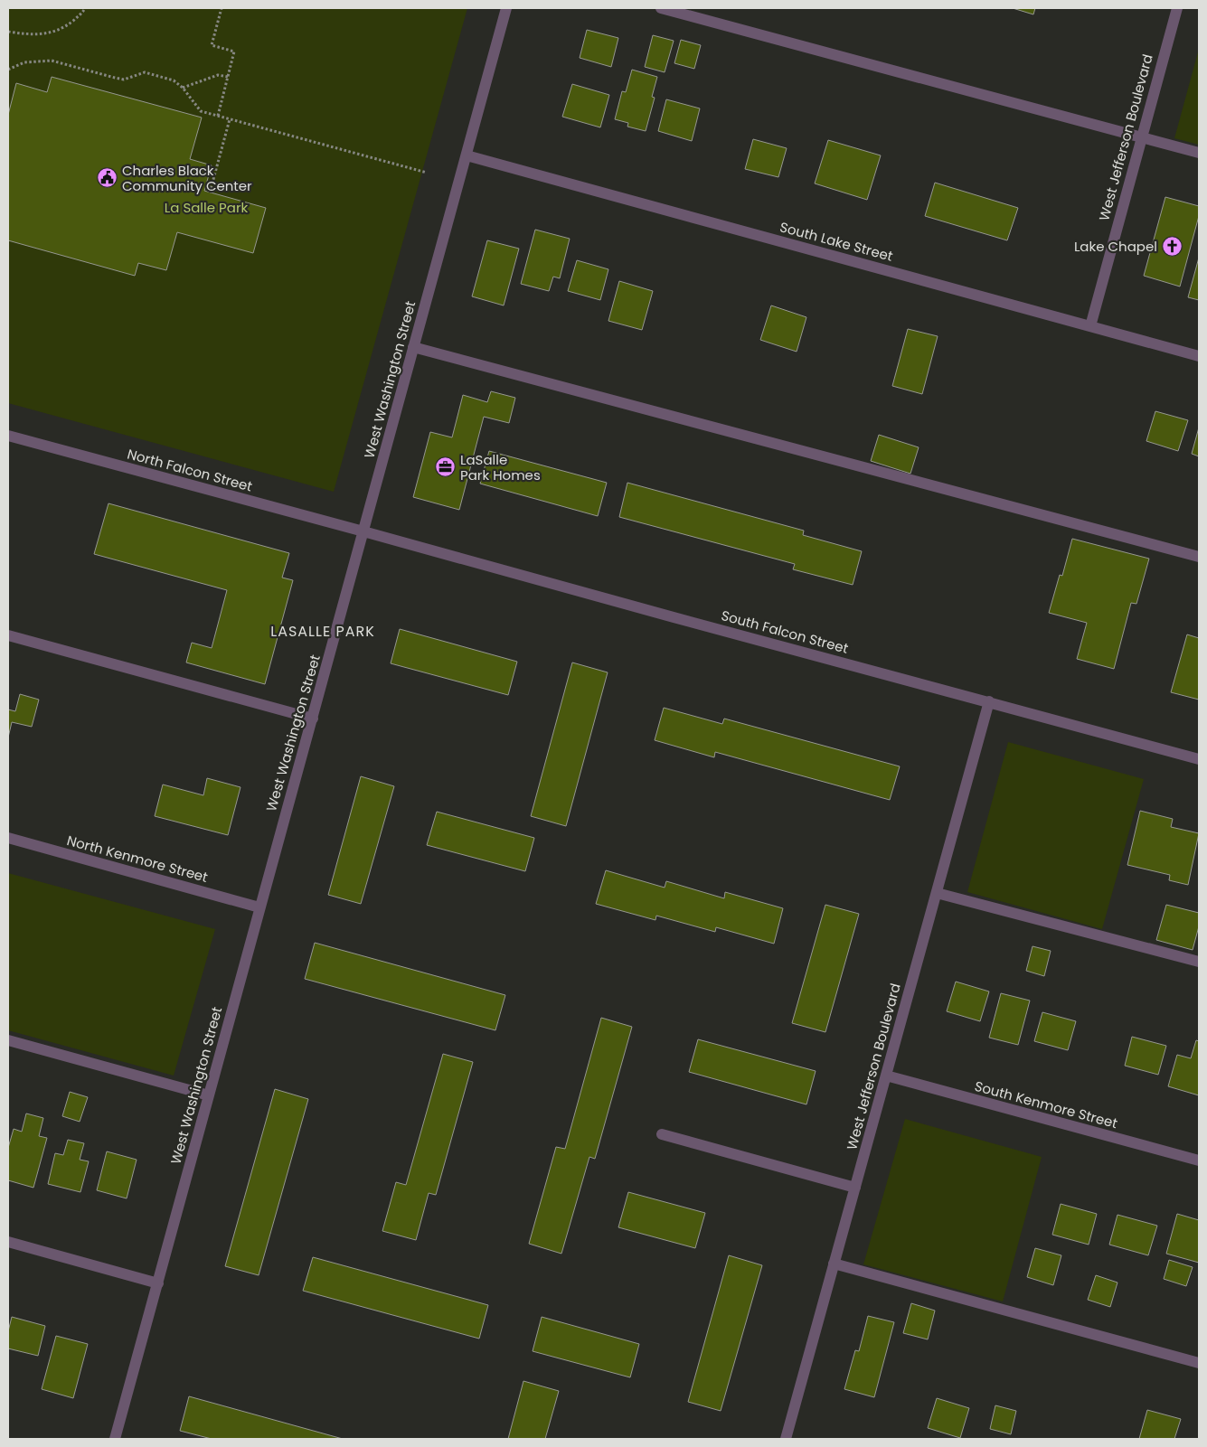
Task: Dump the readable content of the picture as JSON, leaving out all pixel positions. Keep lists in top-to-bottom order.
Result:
{
  "streets": {
    "street": [
      "West Jefferson Boulevard",
      "South Lake Street",
      "West Washington Street",
      "North Falcon Street",
      "South Falcon Street",
      "North Kenmore Street",
      "South Kenmore Street"
    ]
  },
  "crossings": [
    ["West Jefferson Boulevard", "South Lake Street"],
    ["West Jefferson Boulevard", "South Falcon Street"],
    ["West Jefferson Boulevard", "South Kenmore Street"],
    ["South Lake Street", "West Washington Street"],
    ["West Washington Street", "North Falcon Street"],
    ["West Washington Street", "South Falcon Street"],
    ["West Washington Street", "North Kenmore Street"],
    ["North Falcon Street", "South Falcon Street"]
  ],
  "districts": ["LASALLE PARK"],
  "parks": ["La Salle Park"],
  "places": {
    "public building": ["Charles Black Community Center"],
    "church": ["Lake Chapel"],
    "office": ["LaSalle Park Homes"]
  }
}
